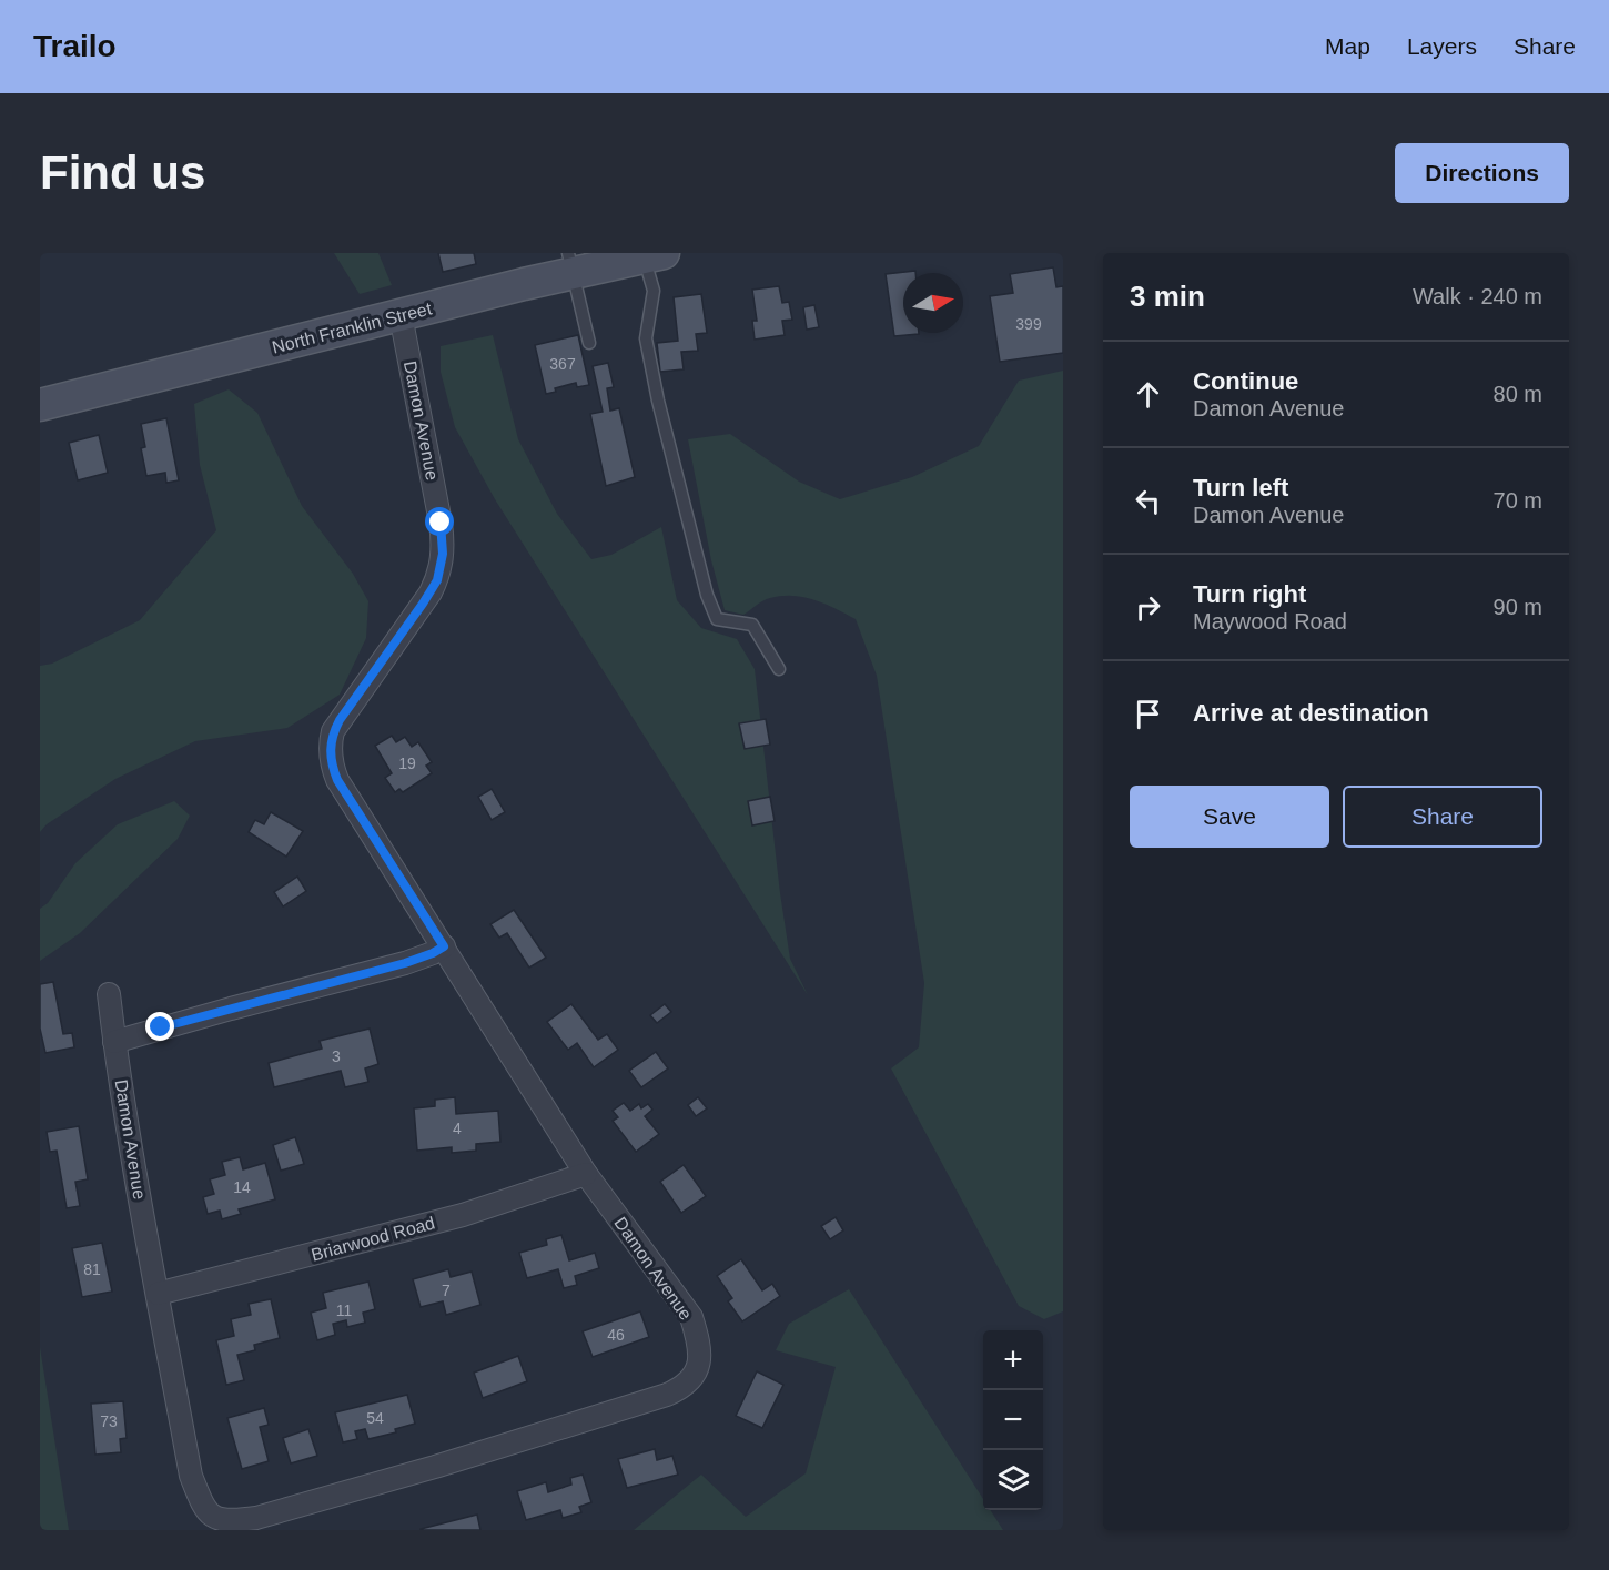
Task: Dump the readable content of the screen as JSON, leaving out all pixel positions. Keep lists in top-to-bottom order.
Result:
{
  "streets": {
    "main road": ["North Franklin Street"],
    "street": ["Damon Avenue", "Briarwood Road"]
  },
  "crossings": [
    ["North Franklin Street", "Damon Avenue"],
    ["Damon Avenue", "Briarwood Road"]
  ],
  "house_numbers": [
    "399",
    "367",
    "19",
    "3",
    "4",
    "14",
    "81",
    "7",
    "11",
    "46",
    "54",
    "73"
  ],
  "north": "right",
  "page": {
    "header": "Trailo",
    "nav": ["Map", "Layers", "Share"],
    "buttons": [
      "Directions",
      ["Save", "Share"]
    ],
    "title": "Find us",
    "heading": ["3 min", "Walk · 240 m"],
    "list": [
      ["Continue", "Damon Avenue", "80 m"],
      ["Turn left", "Damon Avenue", "70 m"],
      ["Turn right", "Maywood Road", "90 m"],
      "Arrive at destination"
    ],
    "map_buttons": ["+", "−"]
  }
}
